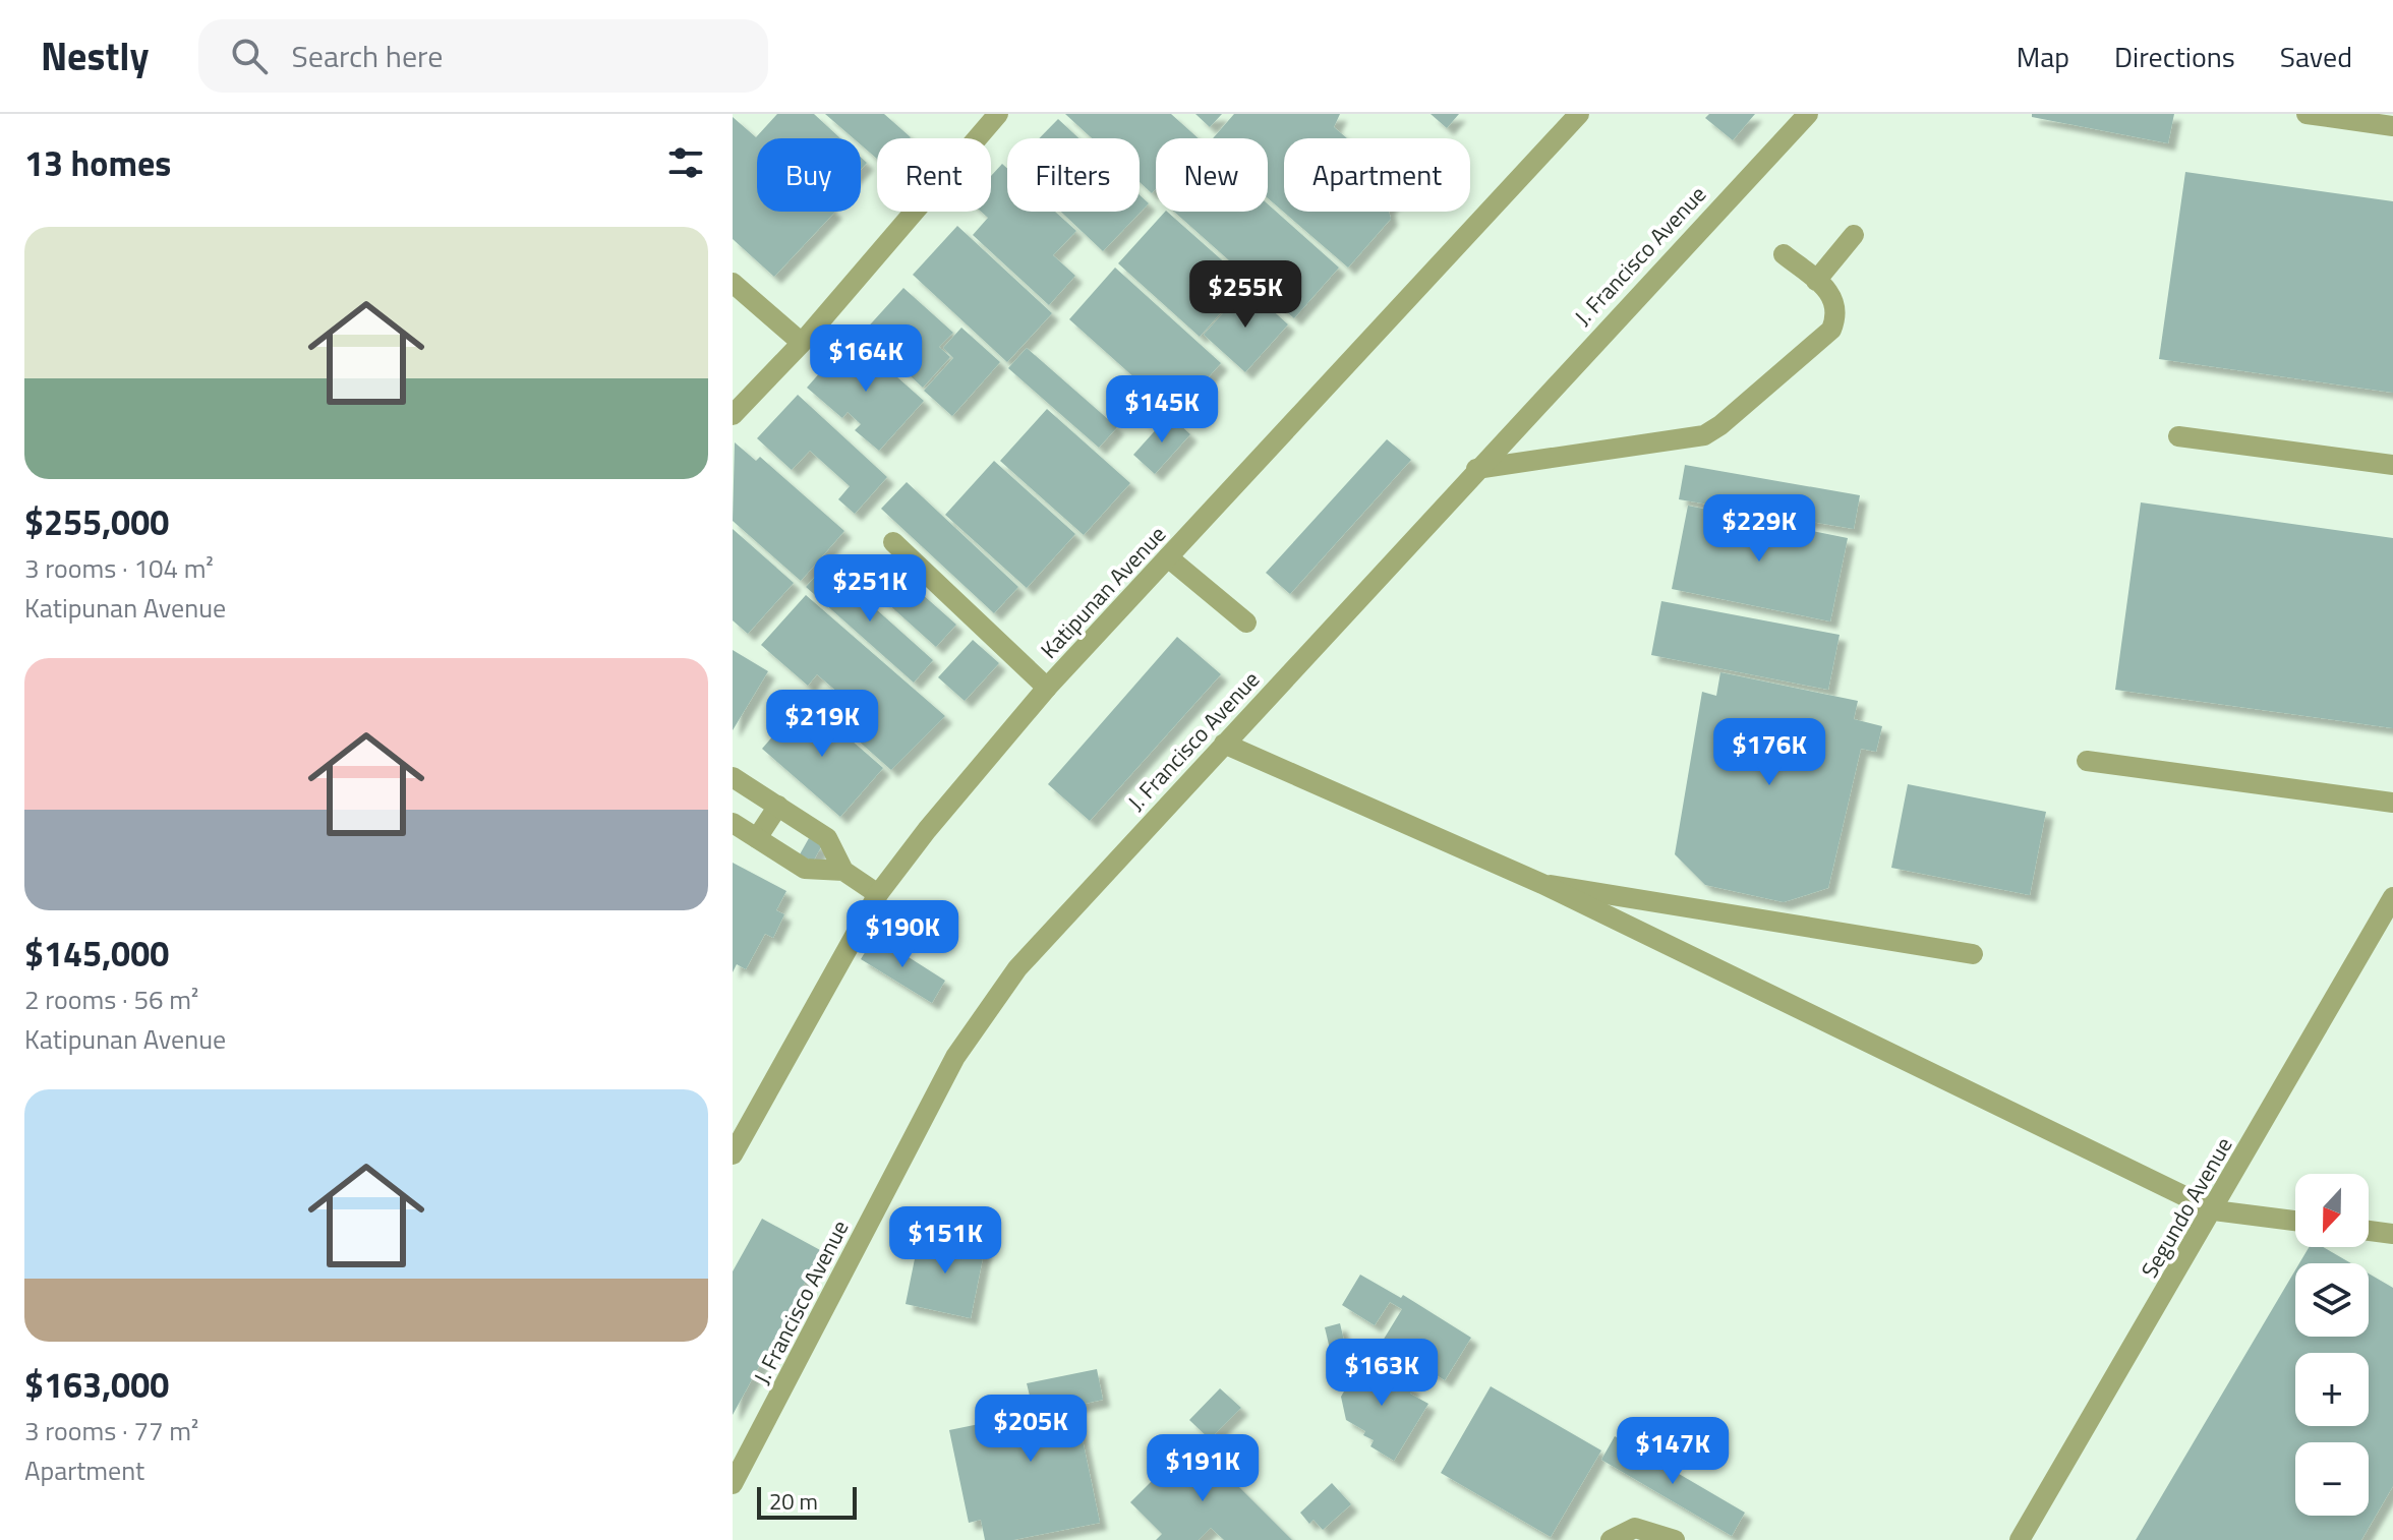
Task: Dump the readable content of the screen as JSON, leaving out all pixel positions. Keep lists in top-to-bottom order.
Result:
{
  "streets": {
    "street": ["J. Francisco Avenue", "Katipunan Avenue", "Segundo Avenue"]
  },
  "scale_bar": "20 m",
  "north": "bottom",
  "page": {
    "header": "Nestly",
    "search": "Search here",
    "nav": ["Map", "Directions", "Saved"],
    "heading": "13 homes",
    "chip": [
      "Buy",
      "Rent",
      "Filters",
      "New",
      "Apartment"
    ],
    "list": [
      {
        "name": "$255,000",
        "note": "3 rooms · 104 m² · Katipunan Avenue"
      },
      {
        "name": "$145,000",
        "note": "2 rooms · 56 m² · Katipunan Avenue"
      },
      {
        "name": "$163,000",
        "note": "3 rooms · 77 m² · Apartment"
      }
    ],
    "price": [
      "$255K",
      "$164K",
      "$145K",
      "$229K",
      "$251K",
      "$219K",
      "$176K",
      "$190K",
      "$151K",
      "$163K",
      "$205K",
      "$147K",
      "$191K"
    ],
    "map_buttons": ["+", "−"],
    "scale": "20 m"
  }
}
